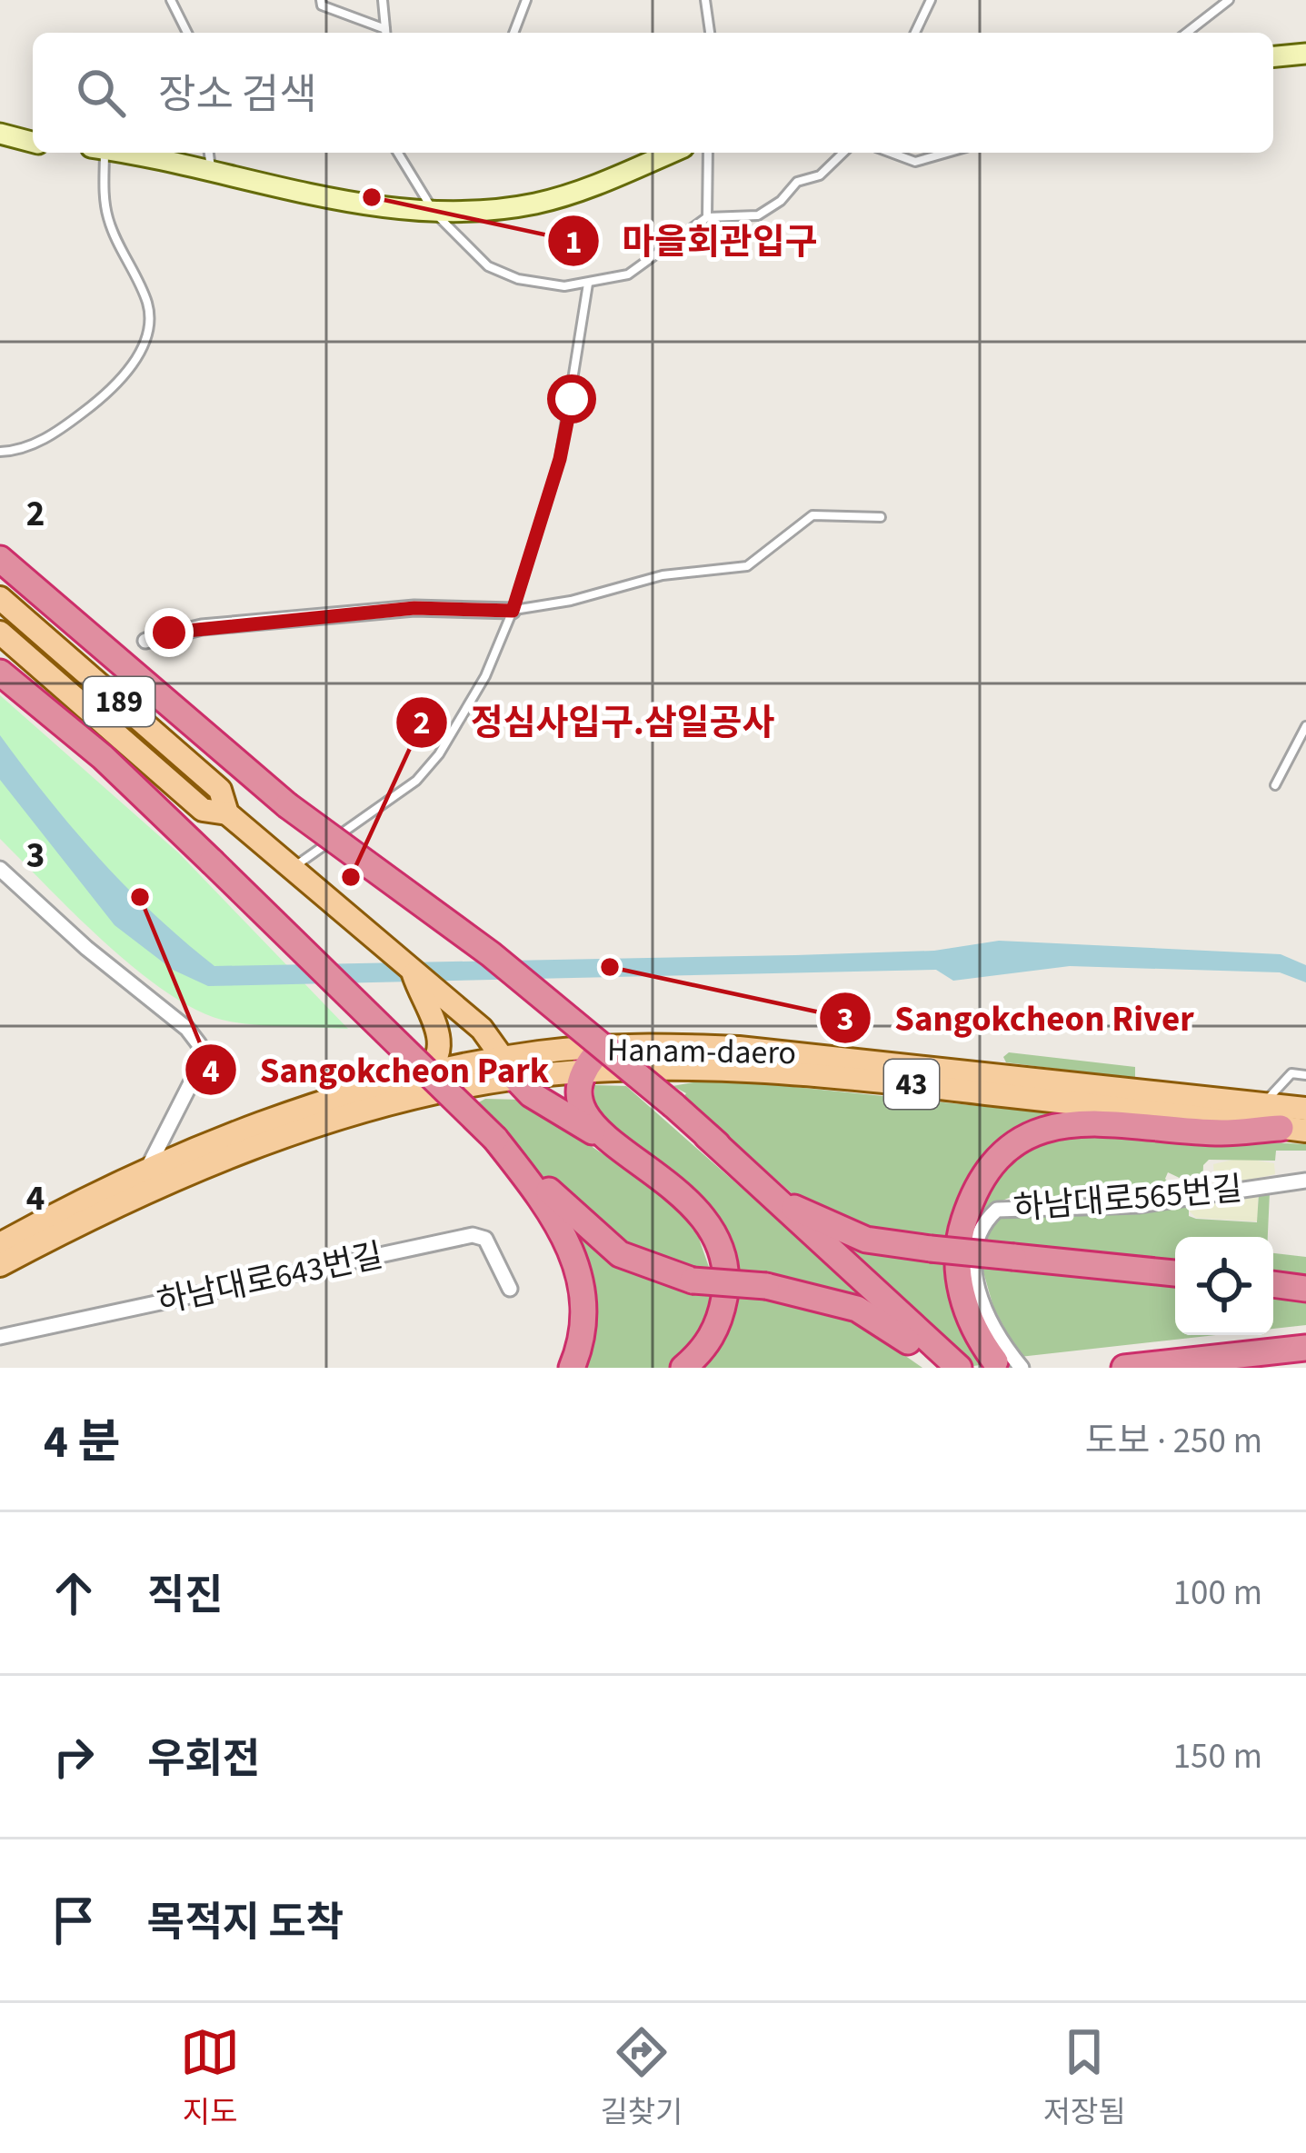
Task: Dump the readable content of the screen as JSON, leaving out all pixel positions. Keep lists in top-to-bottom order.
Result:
{
  "streets": {
    "main road": ["189", "Hanam-daero", "43"],
    "street": ["하남대로565번길", "하남대로643번길"]
  },
  "crossings": [
    ["189", "Hanam-daero"]
  ],
  "places": [
    "마을회관입구",
    "정심사입구.삼일공사",
    "Sangokcheon Park",
    "Sangokcheon River"
  ],
  "page": {
    "search": "장소 검색",
    "heading": ["4 분", "도보 · 250 m"],
    "list": [
      ["직진", "100 m"],
      ["우회전", "150 m"],
      "목적지 도착"
    ],
    "nav": ["지도", "길찾기", "저장됨"]
  },
  "grid": {
    "rows": ["2", "3", "4"]
  }
}
